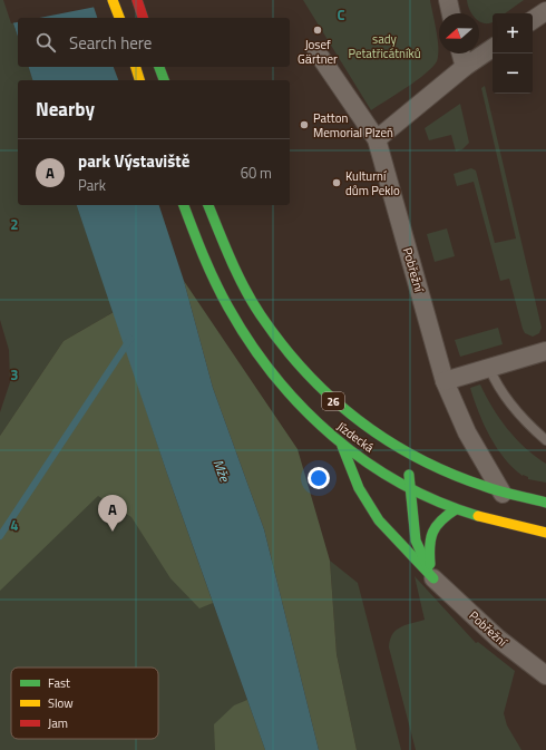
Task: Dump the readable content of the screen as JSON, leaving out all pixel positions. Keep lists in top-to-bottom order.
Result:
{
  "streets": {
    "main road": ["26", "Jízdecká"],
    "street": ["Pobřežní"]
  },
  "crossings": [
    ["Pobřežní", "Jízdecká"]
  ],
  "water": ["Mže"],
  "parks": ["sady Petatřicátníků"],
  "places": ["Josef Gӓrtner", "Patton Memorial Plzeň", "Kulturní dům Peklo"],
  "legend": ["Fast", "Slow", "Jam"],
  "north": "left",
  "page": {
    "map_buttons": ["+", "−"],
    "search": "Search here",
    "heading": "Nearby",
    "list": [
      {
        "mark": "A",
        "name": "park Výstaviště",
        "note": "Park",
        "value": "60 m"
      }
    ],
    "pins": "A"
  },
  "grid": {
    "columns": ["C"],
    "rows": ["2", "3", "4"]
  }
}
